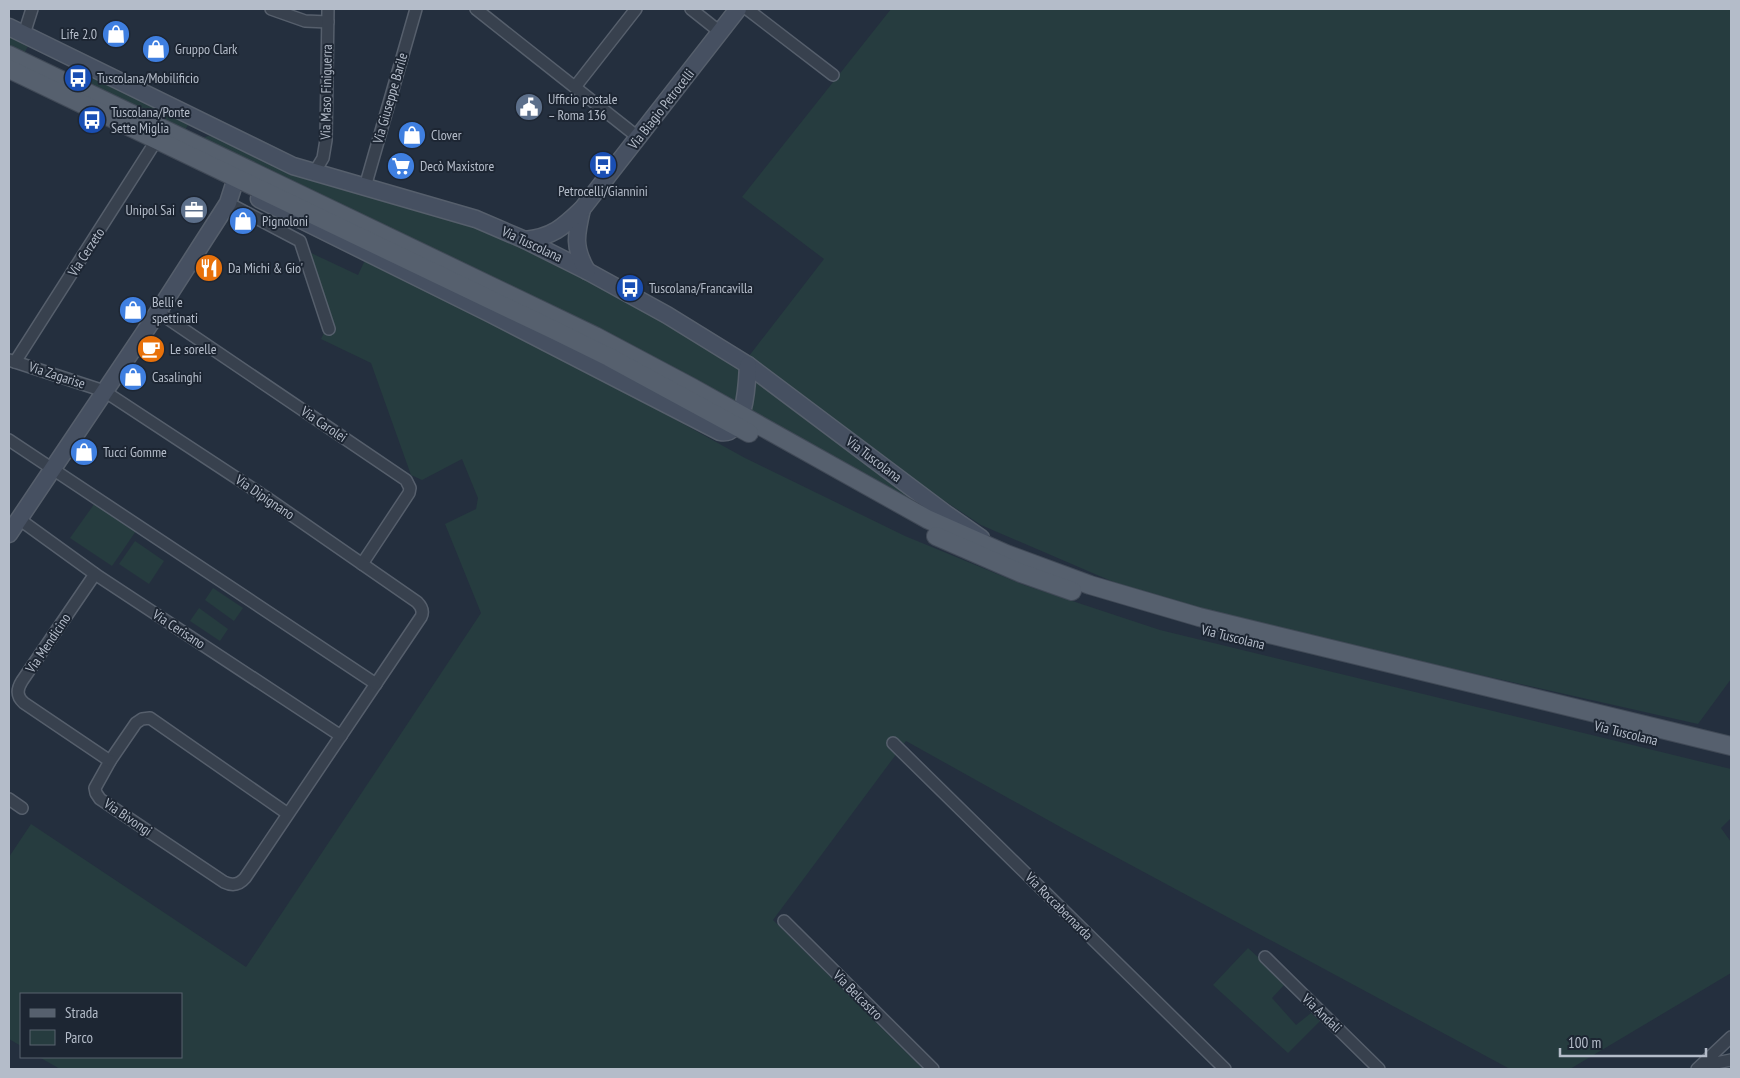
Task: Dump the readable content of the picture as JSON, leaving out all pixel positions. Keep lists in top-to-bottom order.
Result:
{
  "streets": {
    "main road": ["Via Tuscolana"],
    "street": [
      "Via Maso Finiguerra",
      "Via Giuseppe Barile",
      "Via Biagio Petrocelli",
      "Via Cerzeto",
      "Via Zagarise",
      "Via Carolei",
      "Via Dipignano",
      "Via Cerisano",
      "Via Mendicino",
      "Via Bivongi",
      "Via Roccabernarda",
      "Via Belcastro",
      "Via Andali"
    ]
  },
  "crossings": [
    ["Via Maso Finiguerra", "Via Tuscolana"],
    ["Via Giuseppe Barile", "Via Tuscolana"],
    ["Via Biagio Petrocelli", "Via Tuscolana"],
    ["Via Tuscolana", "Via Cerzeto"],
    ["Via Cerzeto", "Via Zagarise"],
    ["Via Zagarise", "Via Dipignano"],
    ["Via Carolei", "Via Dipignano"],
    ["Via Dipignano", "Via Bivongi"],
    ["Via Cerisano", "Via Mendicino"],
    ["Via Cerisano", "Via Bivongi"],
    ["Via Mendicino", "Via Bivongi"]
  ],
  "places": {
    "shop": [
      "Life 2.0",
      "Gruppo Clark",
      "Clover",
      "Pignoloni",
      "Belli e spettinati",
      "Casalinghi",
      "Tucci Gomme"
    ],
    "bus stop": [
      "Tuscolana/Mobilificio",
      "Tuscolana/Ponte Sette Miglia",
      "Petrocelli/Giannini",
      "Tuscolana/Francavilla"
    ],
    "public building": ["Ufficio postale – Roma 136"],
    "supermarket": ["Decò Maxistore"],
    "office": ["Unipol Sai"],
    "restaurant": ["Da Michi & Gio'"],
    "cafe": ["Le sorelle"]
  },
  "legend": ["Strada", "Parco"],
  "scale_bar": "100 m"
}
